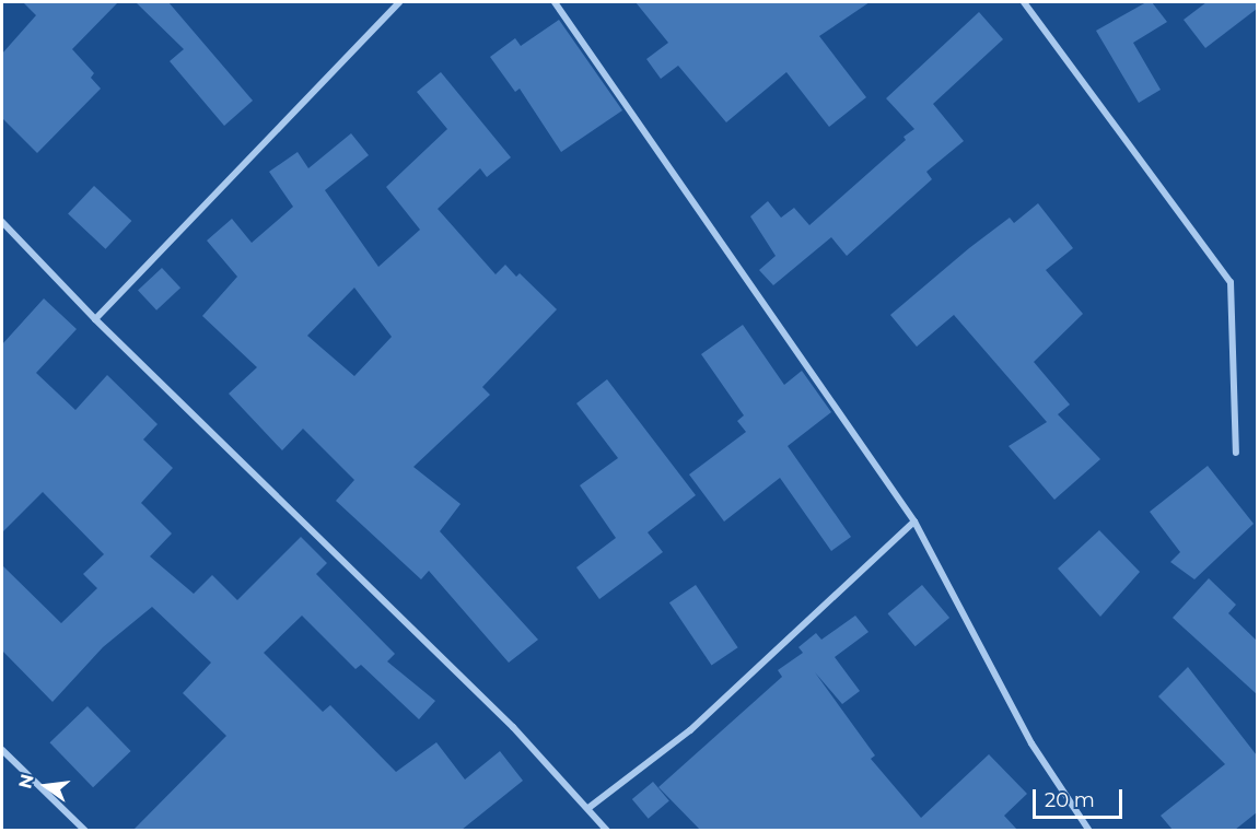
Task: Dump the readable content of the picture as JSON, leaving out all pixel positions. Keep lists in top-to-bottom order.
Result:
{
  "scale_bar": "20 m",
  "north": "left"
}
